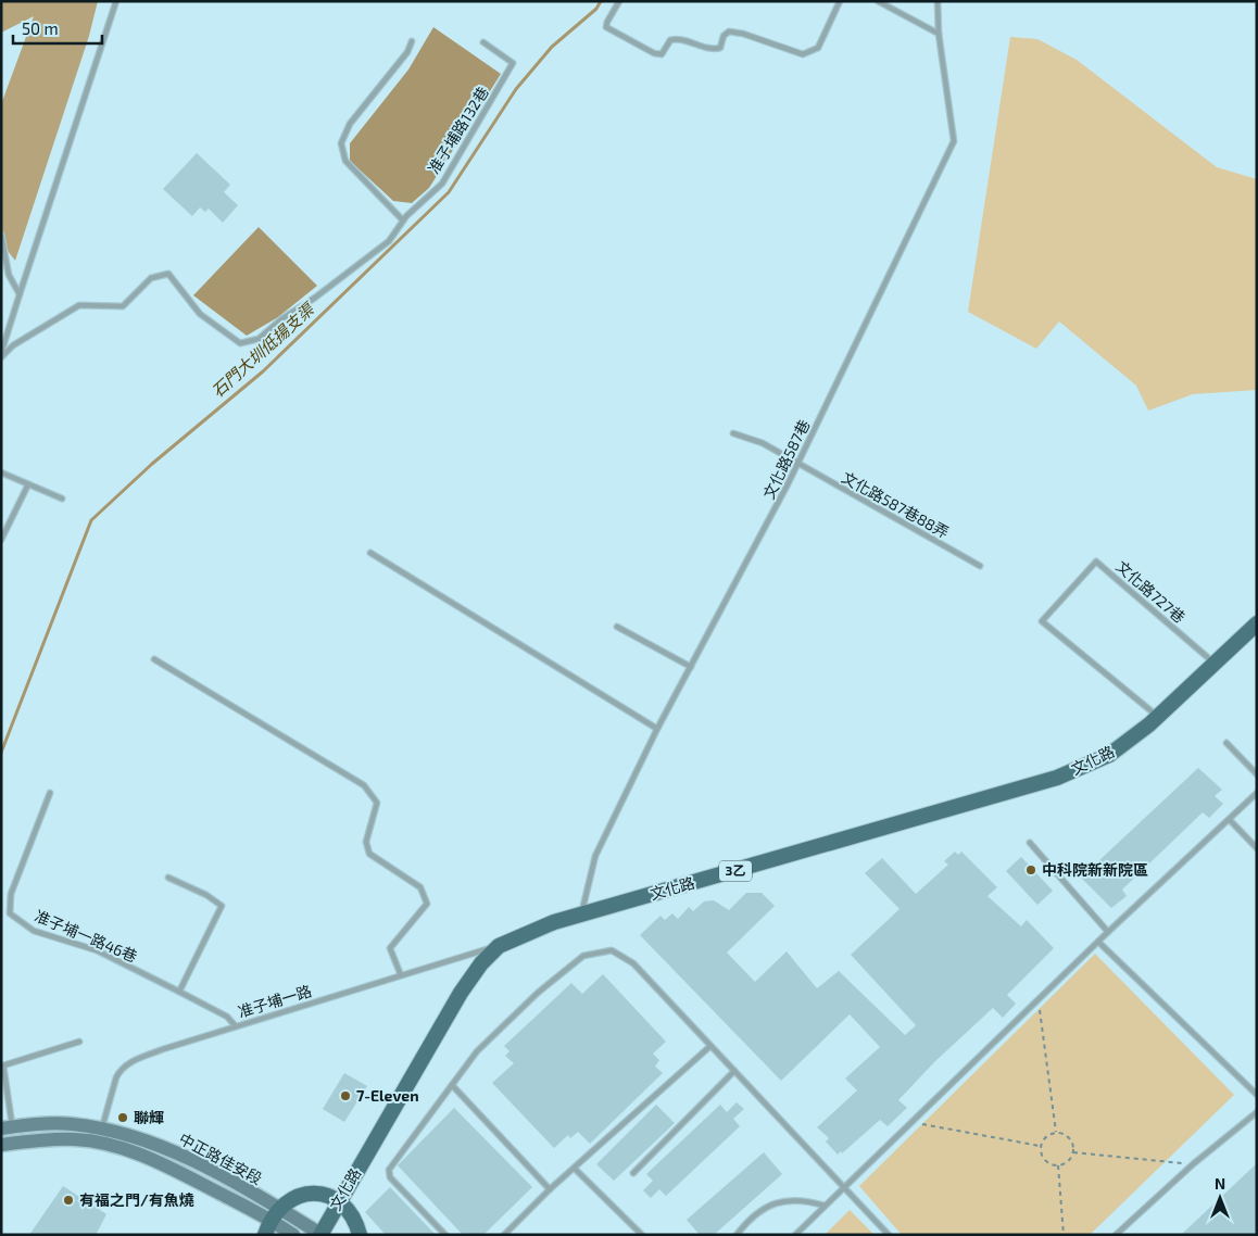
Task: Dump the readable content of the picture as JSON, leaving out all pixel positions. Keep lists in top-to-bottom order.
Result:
{
  "streets": {
    "main road": ["文化路", "3乙", "中正路佳安段"],
    "lane": [
      "准子埔路132巷",
      "文化路587巷",
      "文化路587巷88弄",
      "文化路727巷",
      "准子埔一路46巷",
      "准子埔一路"
    ]
  },
  "crossings": [
    ["文化路587巷", "文化路587巷88弄"],
    ["文化路587巷", "文化路"],
    ["文化路727巷", "文化路"],
    ["文化路", "准子埔一路"],
    ["文化路", "中正路佳安段"],
    ["准子埔一路46巷", "准子埔一路"],
    ["准子埔一路", "中正路佳安段"]
  ],
  "water": ["石門大圳低揚支渠"],
  "places": [
    "中科院新新院區",
    "7-Eleven",
    "聯輝",
    "有福之門/有魚燒"
  ],
  "scale_bar": "50 m",
  "north": "top"
}
